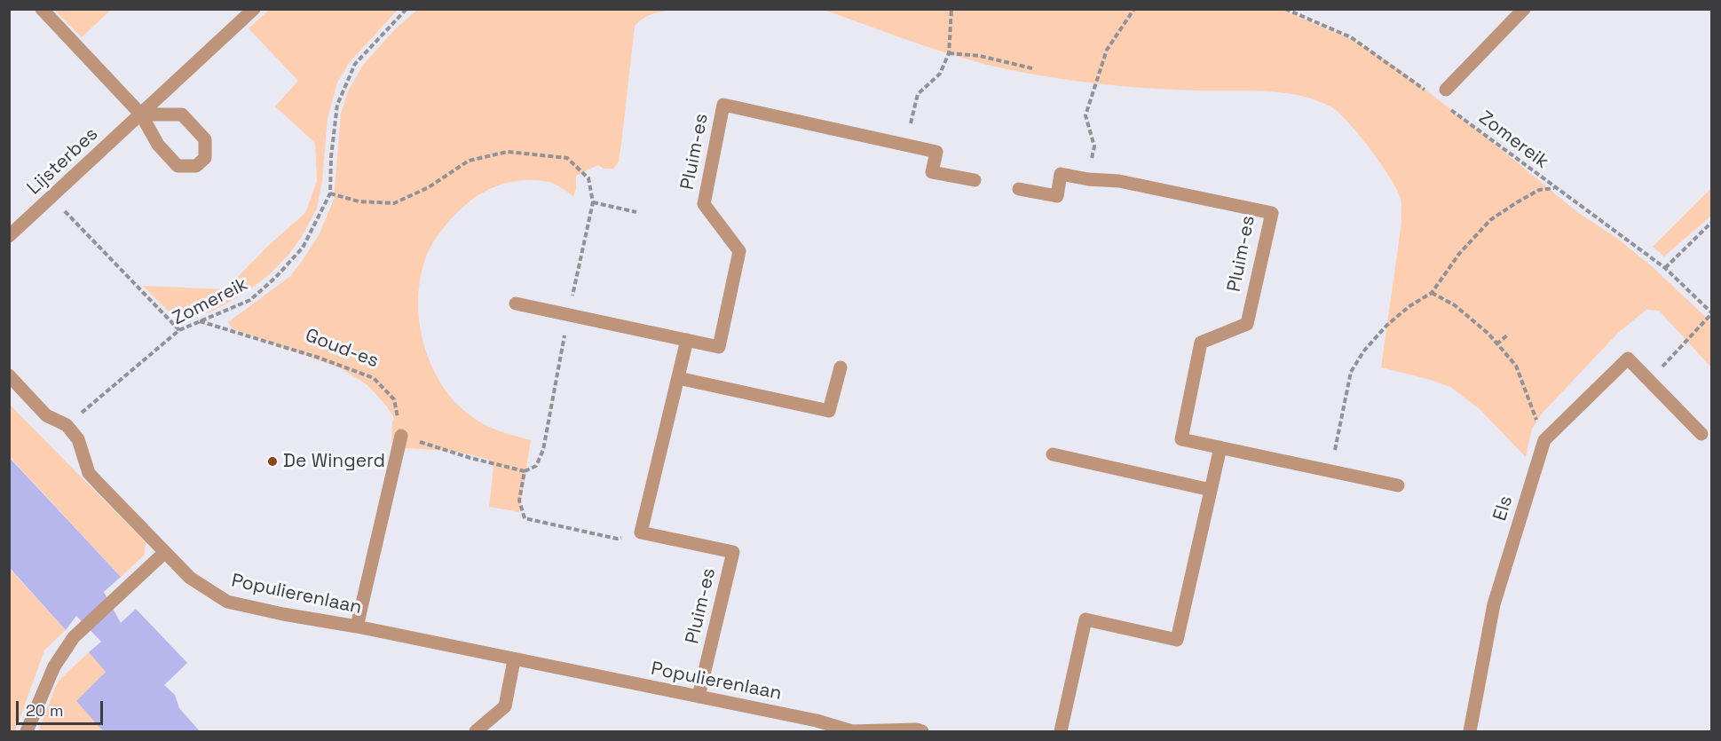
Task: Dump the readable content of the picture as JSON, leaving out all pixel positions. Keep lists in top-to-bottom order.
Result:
{
  "streets": {
    "street": [
      "Pluim-es",
      "Lijsterbes",
      "Els",
      "Populierenlaan"
    ],
    "path": ["Zomereik", "Goud-es"]
  },
  "crossings": [
    ["Zomereik", "Goud-es"],
    ["Zomereik", "Populierenlaan"],
    ["Pluim-es", "Populierenlaan"]
  ],
  "places": ["De Wingerd"],
  "scale_bar": "20 m"
}
